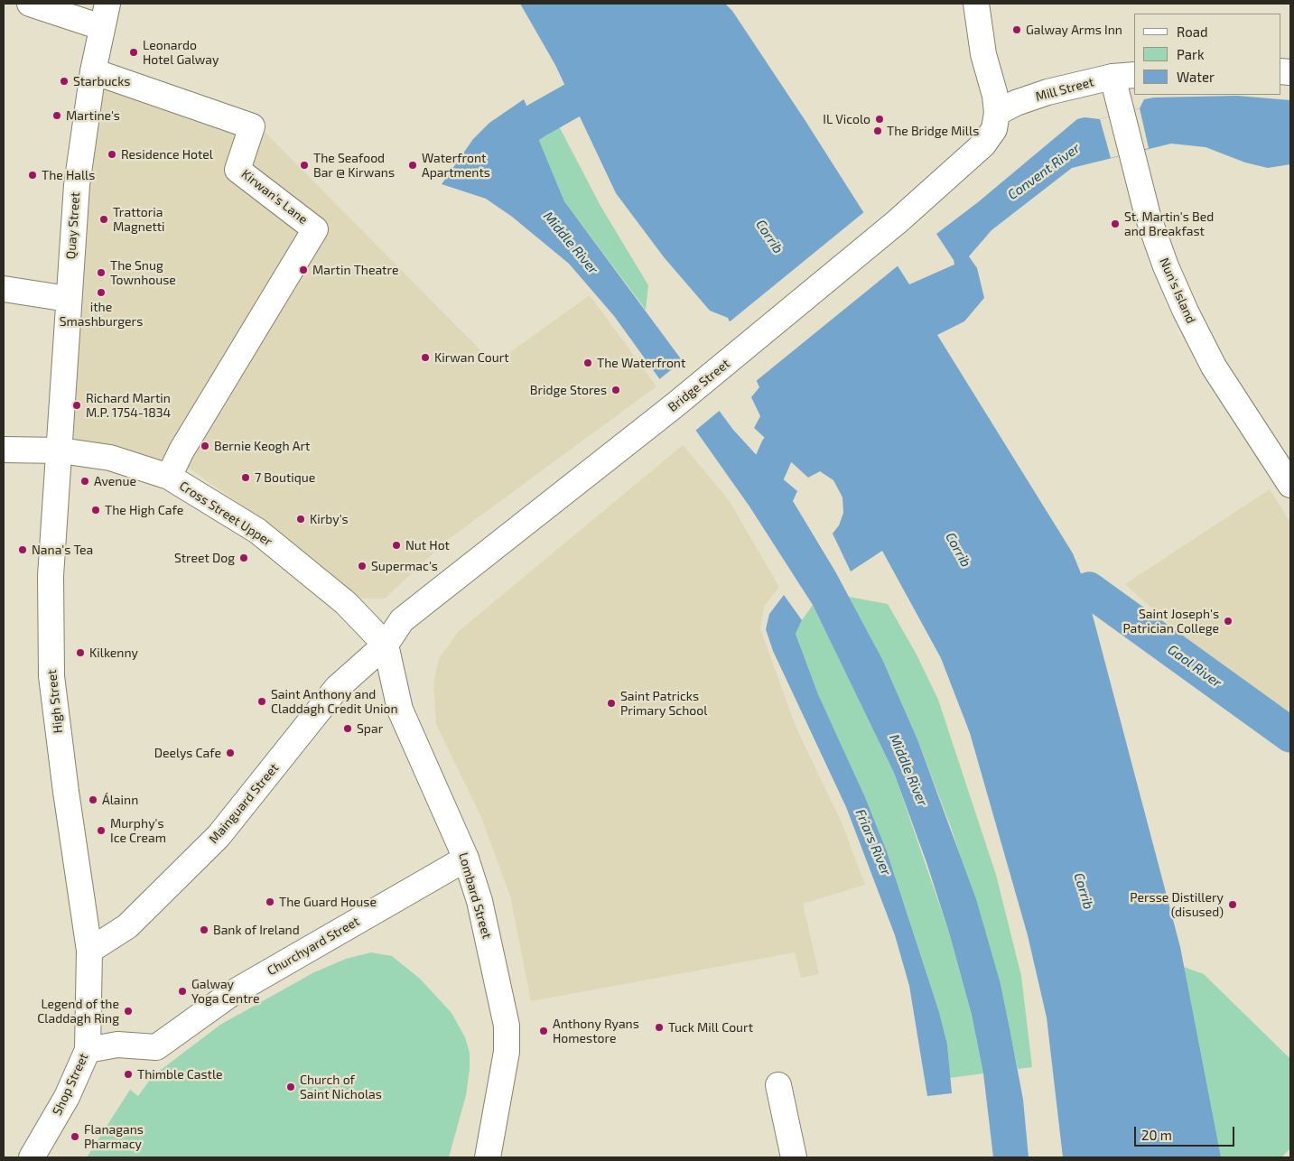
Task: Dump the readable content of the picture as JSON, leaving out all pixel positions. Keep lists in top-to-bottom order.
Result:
{
  "streets": {
    "street": [
      "Mill Street",
      "Kirwan's Lane",
      "Quay Street",
      "Nun's Island",
      "Bridge Street",
      "Cross Street Upper",
      "High Street",
      "Mainguard Street",
      "Lombard Street",
      "Churchyard Street",
      "Shop Street"
    ]
  },
  "crossings": [
    ["Mill Street", "Nun's Island"],
    ["Mill Street", "Bridge Street"],
    ["Kirwan's Lane", "Quay Street"],
    ["Kirwan's Lane", "Cross Street Upper"],
    ["Quay Street", "Cross Street Upper"],
    ["Quay Street", "High Street"],
    ["Bridge Street", "Cross Street Upper"],
    ["Bridge Street", "Mainguard Street"],
    ["Bridge Street", "Lombard Street"],
    ["Cross Street Upper", "High Street"],
    ["Cross Street Upper", "Mainguard Street"],
    ["Cross Street Upper", "Lombard Street"],
    ["High Street", "Mainguard Street"],
    ["High Street", "Shop Street"],
    ["Mainguard Street", "Lombard Street"],
    ["Mainguard Street", "Shop Street"],
    ["Lombard Street", "Churchyard Street"],
    ["Churchyard Street", "Shop Street"]
  ],
  "water": [
    "Convent River",
    "Corrib",
    "Middle River",
    "Gaol River",
    "Friars River"
  ],
  "places": [
    "Galway Arms Inn",
    "Leonardo Hotel Galway",
    "Starbucks",
    "Martine's",
    "IL Vicolo",
    "The Bridge Mills",
    "Residence Hotel",
    "The Seafood Bar @ Kirwans",
    "Waterfront Apartments",
    "The Halls",
    "Trattoria Magnetti",
    "St. Martin's Bed and Breakfast",
    "Martin Theatre",
    "The Snug Townhouse",
    "ithe Smashburgers",
    "Kirwan Court",
    "The Waterfront",
    "Bridge Stores",
    "Richard Martin M.P. 1754-1834",
    "Bernie Keogh Art",
    "7 Boutique",
    "Avenue",
    "The High Cafe",
    "Kirby's",
    "Nut Hot",
    "Nana's Tea",
    "Street Dog",
    "Supermac's",
    "Saint Joseph's Patrician College",
    "Kilkenny",
    "Saint Anthony and Claddagh Credit Union",
    "Saint Patricks Primary School",
    "Spar",
    "Deelys Cafe",
    "Álainn",
    "Murphy's Ice Cream",
    "The Guard House",
    "Persse Distillery (disused)",
    "Bank of Ireland",
    "Galway Yoga Centre",
    "Legend of the Claddagh Ring",
    "Tuck Mill Court",
    "Anthony Ryans Homestore",
    "Thimble Castle",
    "Church of Saint Nicholas",
    "Flanagans Pharmacy"
  ],
  "legend": ["Road", "Park", "Water"],
  "scale_bar": "20 m"
}
